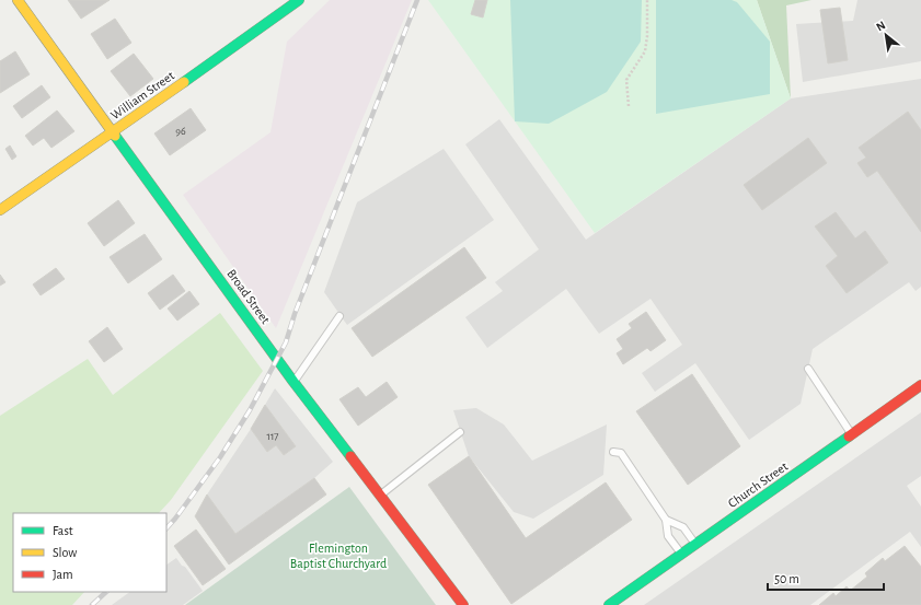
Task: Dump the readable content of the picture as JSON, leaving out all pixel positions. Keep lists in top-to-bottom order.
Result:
{
  "streets": {
    "street": ["William Street", "Broad Street", "Church Street"]
  },
  "crossings": [
    ["William Street", "Broad Street"]
  ],
  "parks": ["Flemington Baptist Churchyard"],
  "house_numbers": ["96", "117"],
  "legend": ["Fast", "Slow", "Jam"],
  "scale_bar": "50 m",
  "north": "top left"
}
